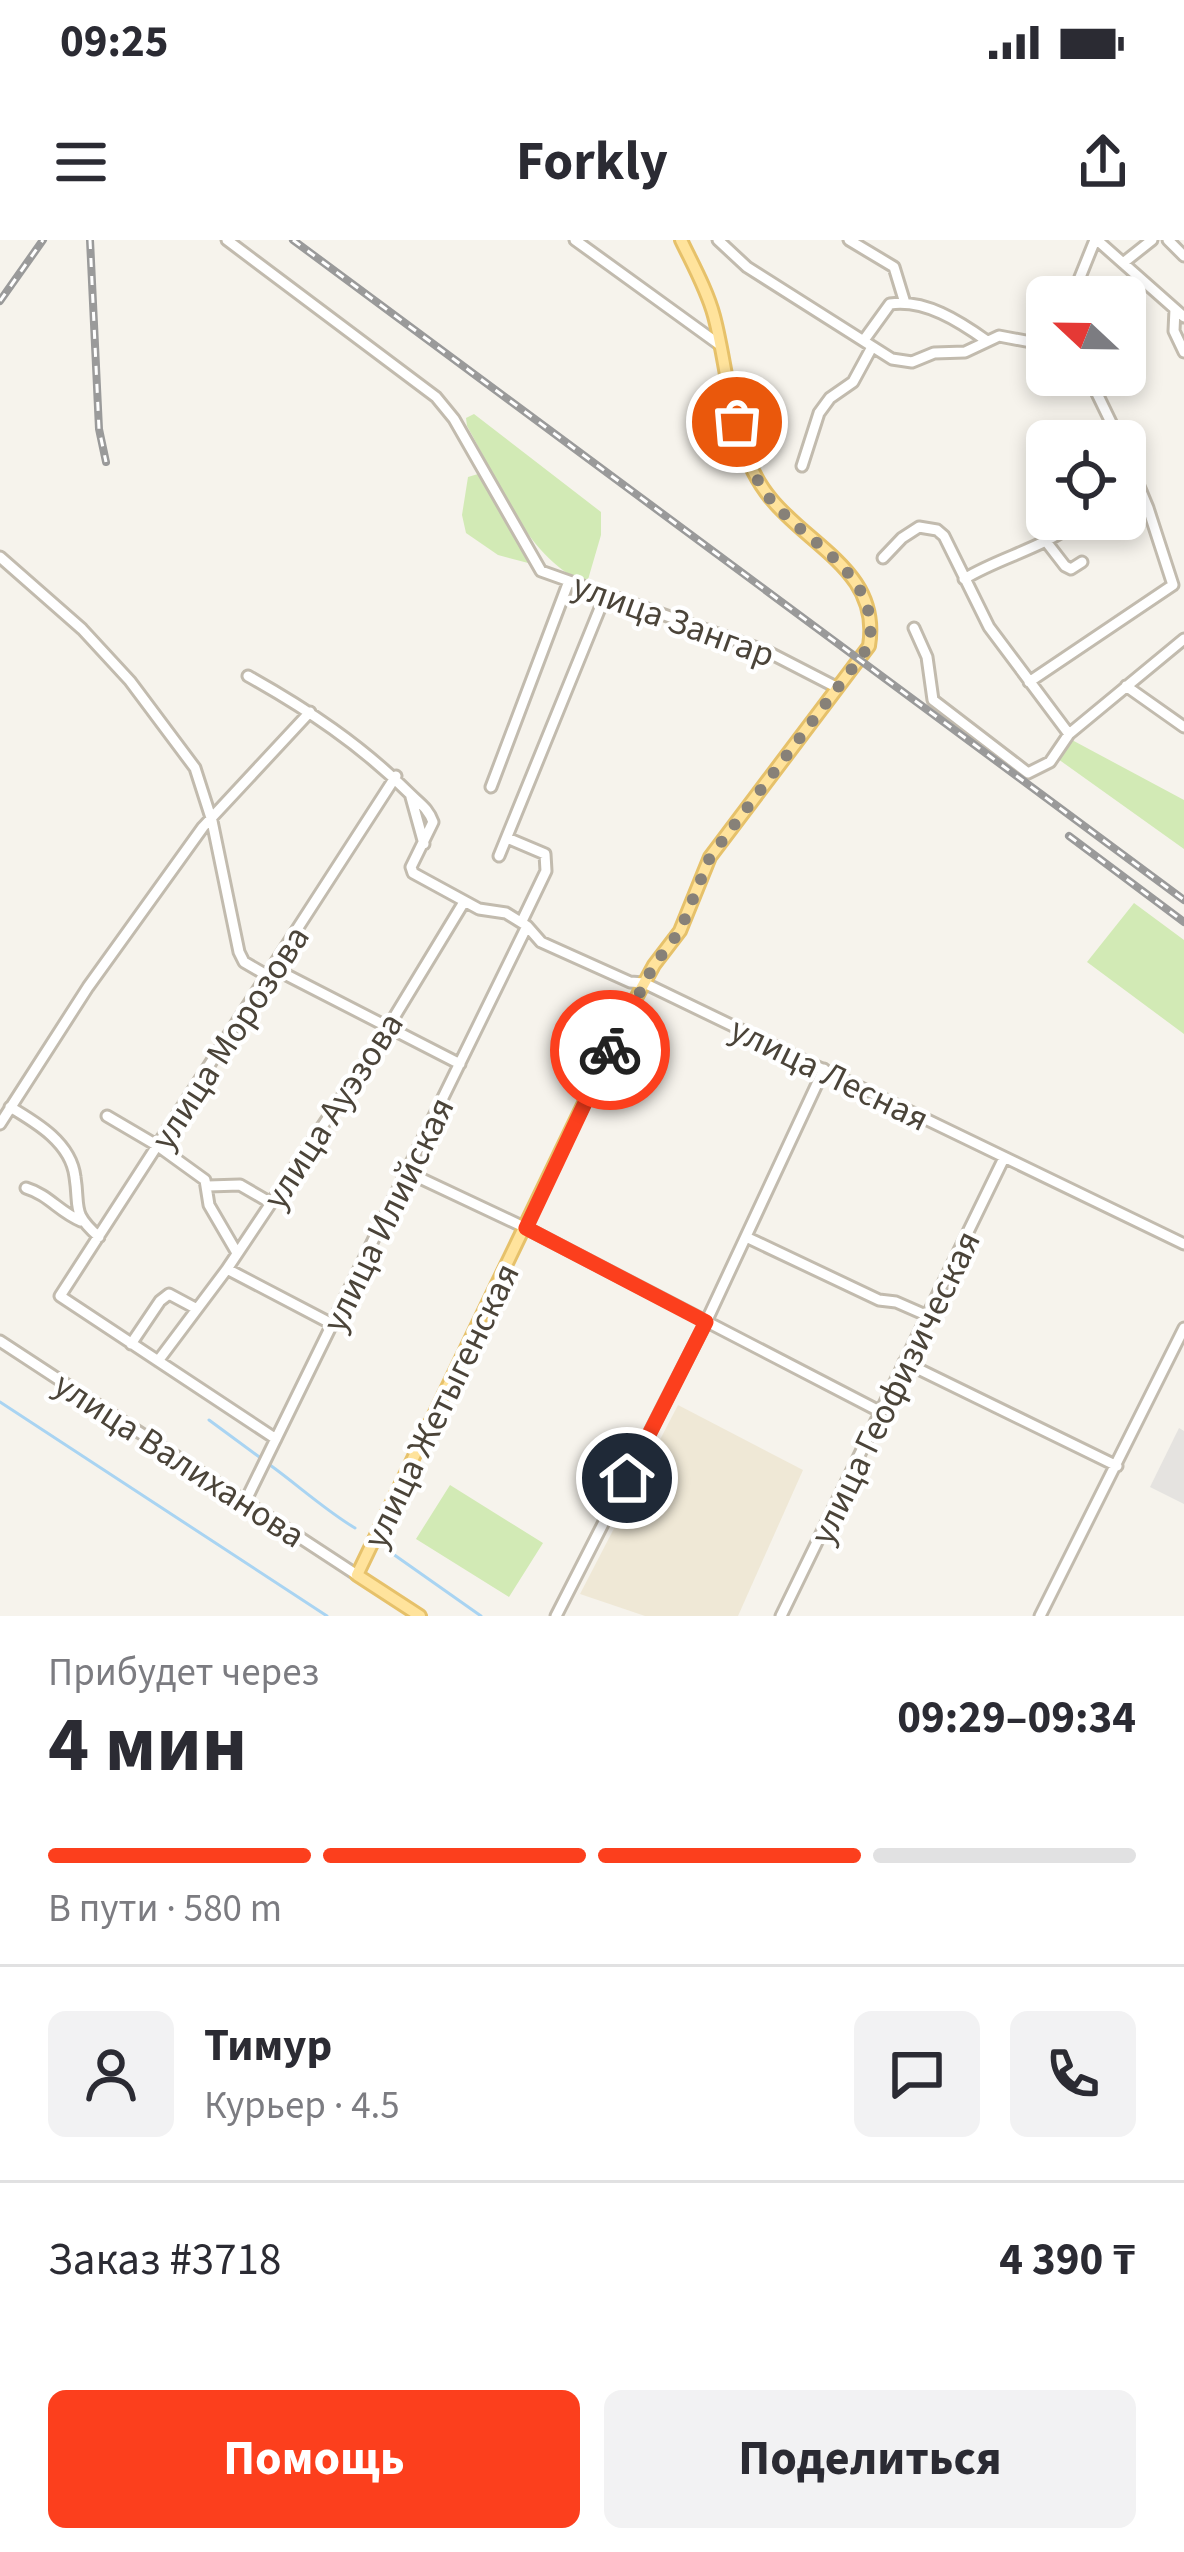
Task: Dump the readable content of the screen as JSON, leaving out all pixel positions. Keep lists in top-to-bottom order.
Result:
{
  "streets": {
    "main road": ["улица Жетыгенская", "улица Валиханова"],
    "street": [
      "улица Зангар",
      "улица Морозова",
      "улица Лесная",
      "улица Ауэзова",
      "улица Илийская",
      "улица Геофизическая"
    ]
  },
  "crossings": [
    ["улица Зангар", "улица Жетыгенская"],
    ["улица Лесная", "улица Илийская"],
    ["улица Лесная", "улица Геофизическая"],
    ["улица Лесная", "улица Жетыгенская"],
    ["улица Илийская", "улица Валиханова"],
    ["улица Жетыгенская", "улица Валиханова"]
  ],
  "north": "left",
  "page": {
    "status": "09:25",
    "header": "Forkly",
    "heading": ["4 мин", "Прибудет через", "09:29–09:34"],
    "panel": [
      "Тимур",
      "Курьер · 4.5",
      "Заказ #3718",
      "4 390 ₸"
    ],
    "bar": "В пути · 580 m",
    "buttons": ["Помощь", "Поделиться"]
  }
}
